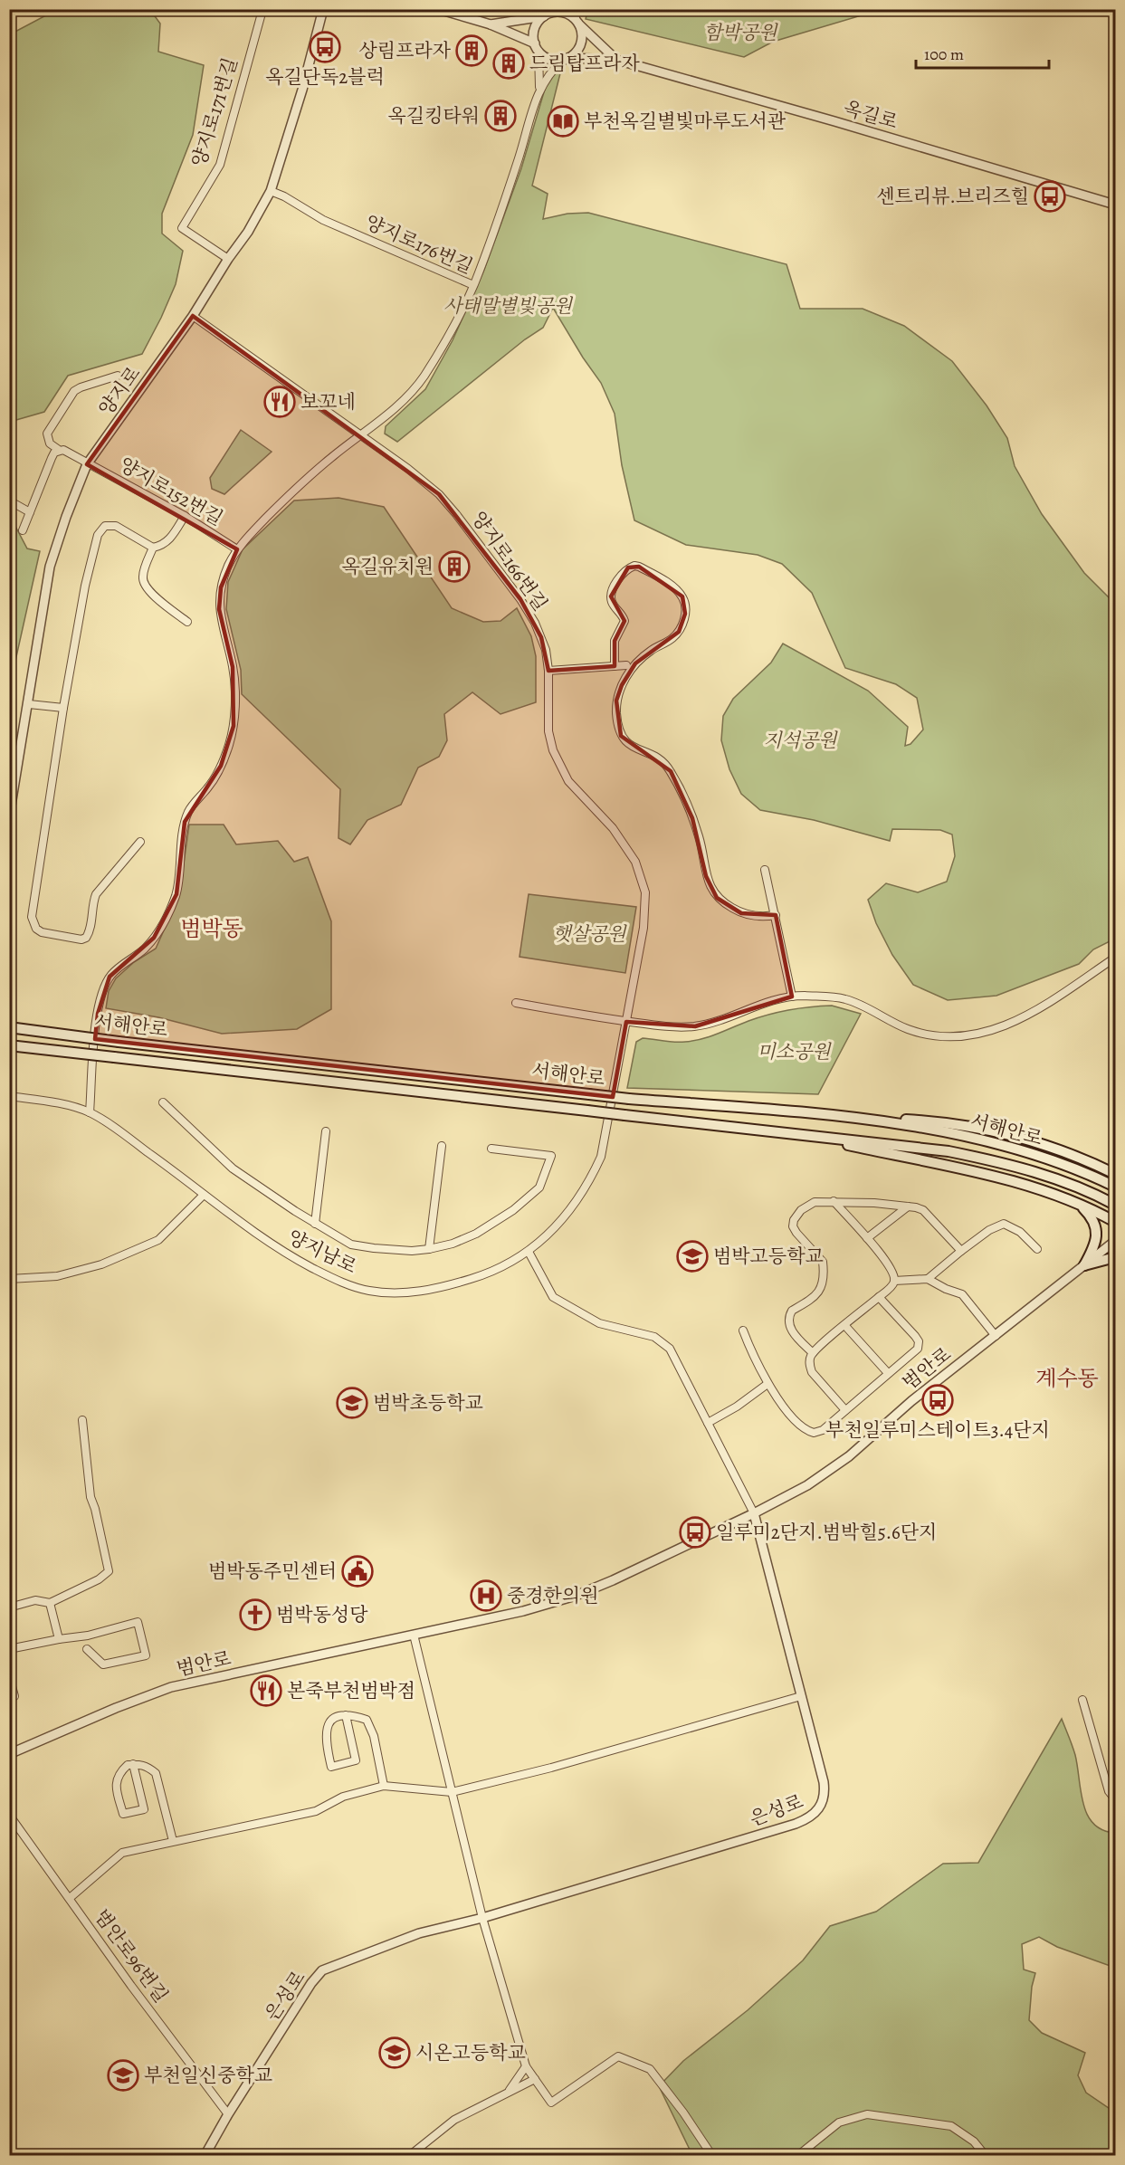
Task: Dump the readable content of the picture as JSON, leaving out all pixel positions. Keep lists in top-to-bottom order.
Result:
{
  "streets": {
    "main road": ["서해안로"],
    "street": [
      "양지로171번길",
      "옥길로",
      "양지로176번길",
      "양지로",
      "양지로152번길",
      "양지로166번길",
      "양지남로",
      "범안로",
      "은성로",
      "범안로96번길"
    ]
  },
  "crossings": [
    ["양지로171번길", "양지로"],
    ["양지로176번길", "양지로"],
    ["양지로176번길", "양지로152번길"],
    ["양지로176번길", "양지로166번길"],
    ["양지로", "양지로152번길"],
    ["양지로", "양지로166번길"],
    ["양지로166번길", "양지남로"],
    ["범안로", "은성로"],
    ["은성로", "범안로96번길"]
  ],
  "districts": ["범박동", "계수동"],
  "parks": [
    "함박공원",
    "사태말별빛공원",
    "지석공원",
    "햇살공원",
    "미소공원"
  ],
  "places": {
    "bus stop": [
      "옥길단독2블럭",
      "센트리뷰.브리즈힐",
      "부천일루미스테이트3.4단지",
      "일루미2단지.범박힐5.6단지"
    ],
    "building": [
      "상림프라자",
      "드림탑프라자",
      "옥길킹타워",
      "옥길유치원"
    ],
    "library": ["부천옥길별빛마루도서관"],
    "restaurant": ["보꼬네", "본죽부천범박점"],
    "school or university": [
      "범박고등학교",
      "범박초등학교",
      "시온고등학교",
      "부천일신중학교"
    ],
    "public building": ["범박동주민센터"],
    "hospital": ["중경한의원"],
    "church": ["범박동성당"]
  },
  "scale_bar": "100 m"
}
